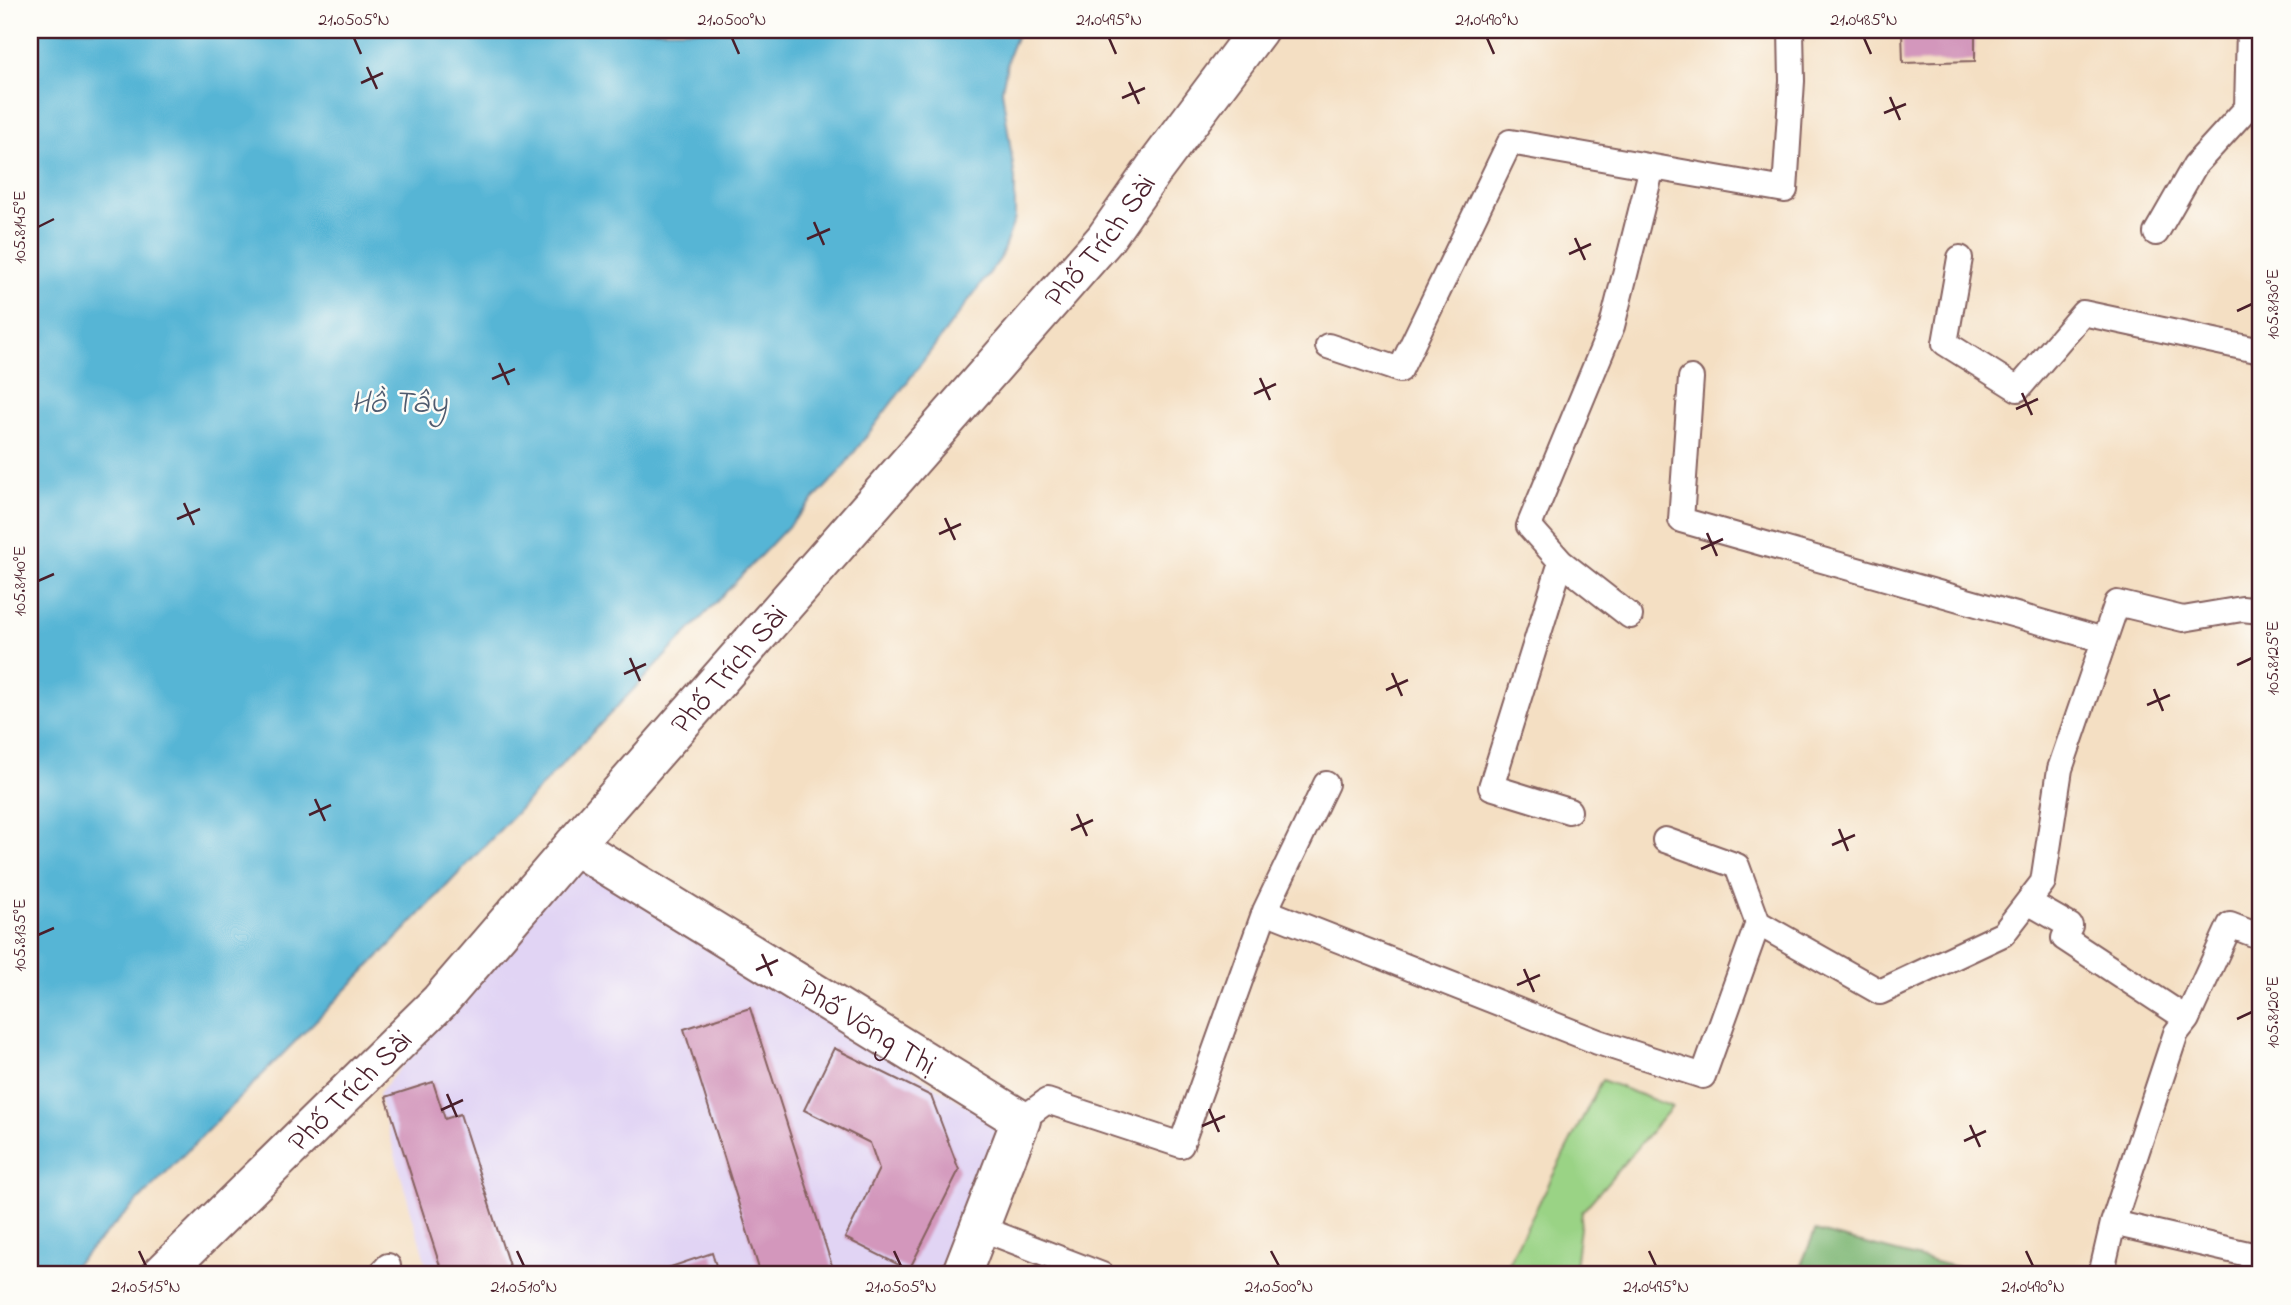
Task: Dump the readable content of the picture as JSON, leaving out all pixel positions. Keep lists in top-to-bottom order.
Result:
{
  "streets": {
    "street": ["Phố Trích Sài", "Phố Võng Thị"]
  },
  "crossings": [
    ["Phố Trích Sài", "Phố Võng Thị"]
  ],
  "water": ["Hồ Tây"],
  "coordinates": [
    "21.0505°N",
    "21.0500°N",
    "21.0495°N",
    "21.0490°N",
    "21.0485°N",
    "105.8145°E",
    "105.8130°E",
    "105.8140°E",
    "105.8125°E",
    "105.8135°E",
    "105.8120°E",
    "21.0515°N",
    "21.0510°N"
  ]
}
